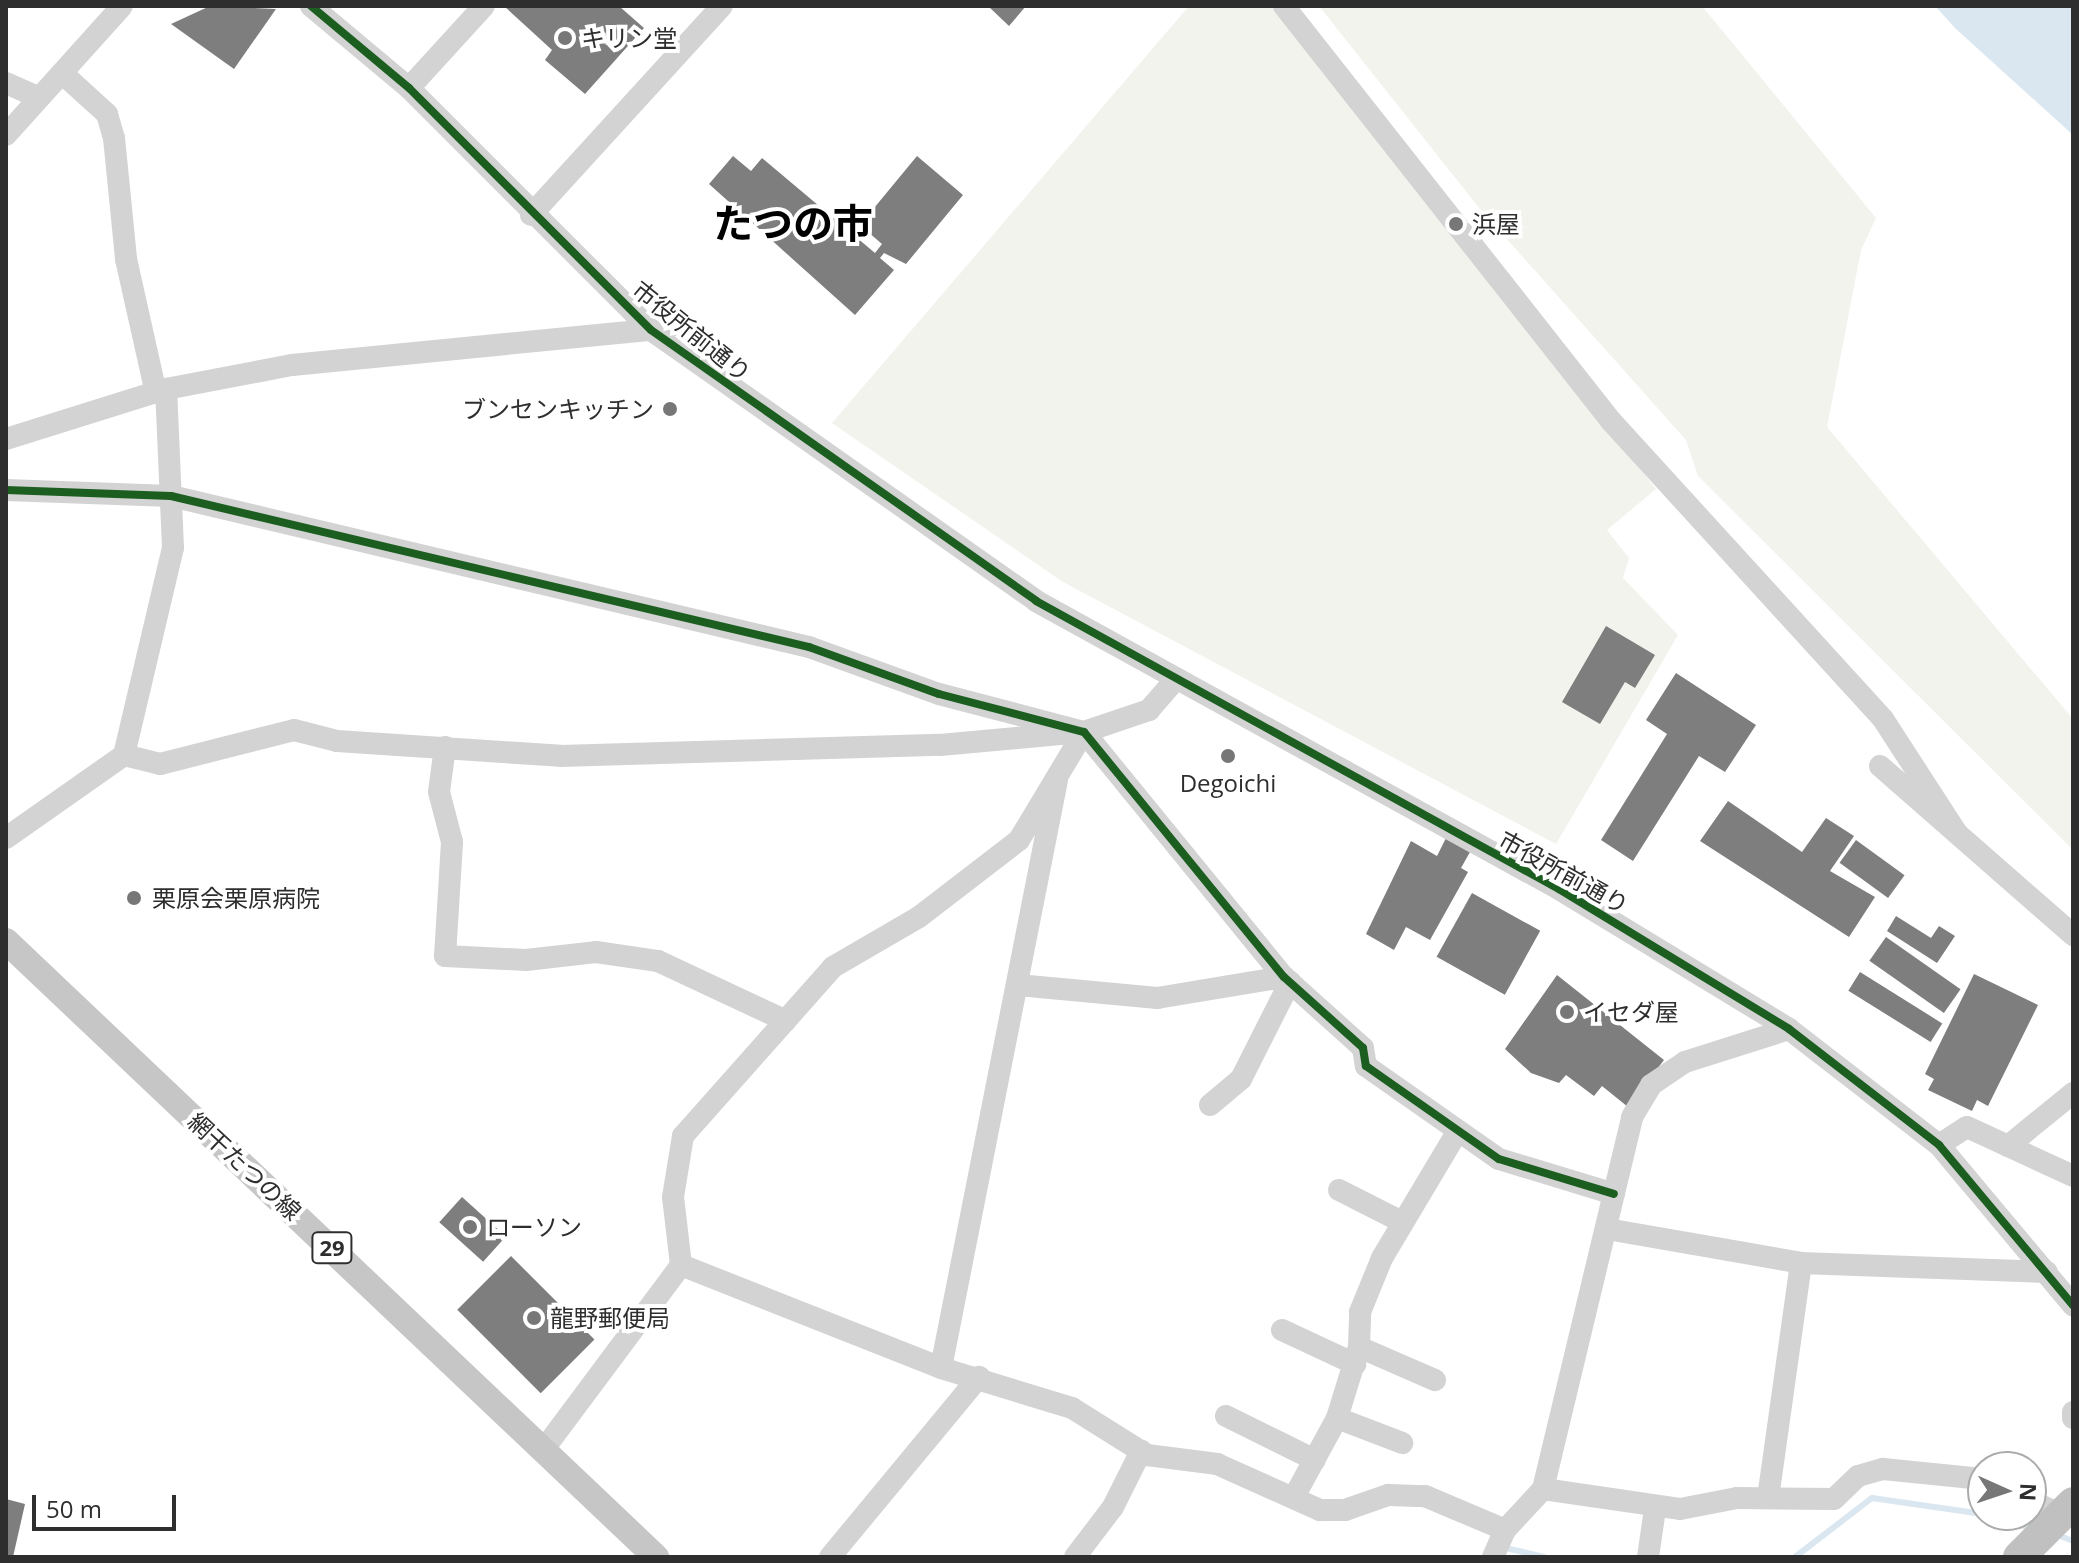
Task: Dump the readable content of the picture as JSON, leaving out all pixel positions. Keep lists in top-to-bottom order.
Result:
{
  "streets": {
    "main road": ["網干たつの線", "29"],
    "street": ["市役所前通り"]
  },
  "districts": ["たつの市"],
  "places": [
    "キリン堂",
    "浜屋",
    "ブンセンキッチン",
    "Degoichi",
    "栗原会栗原病院",
    "イセダ屋",
    "ローソン",
    "龍野郵便局"
  ],
  "scale_bar": "50 m",
  "north": "right"
}
